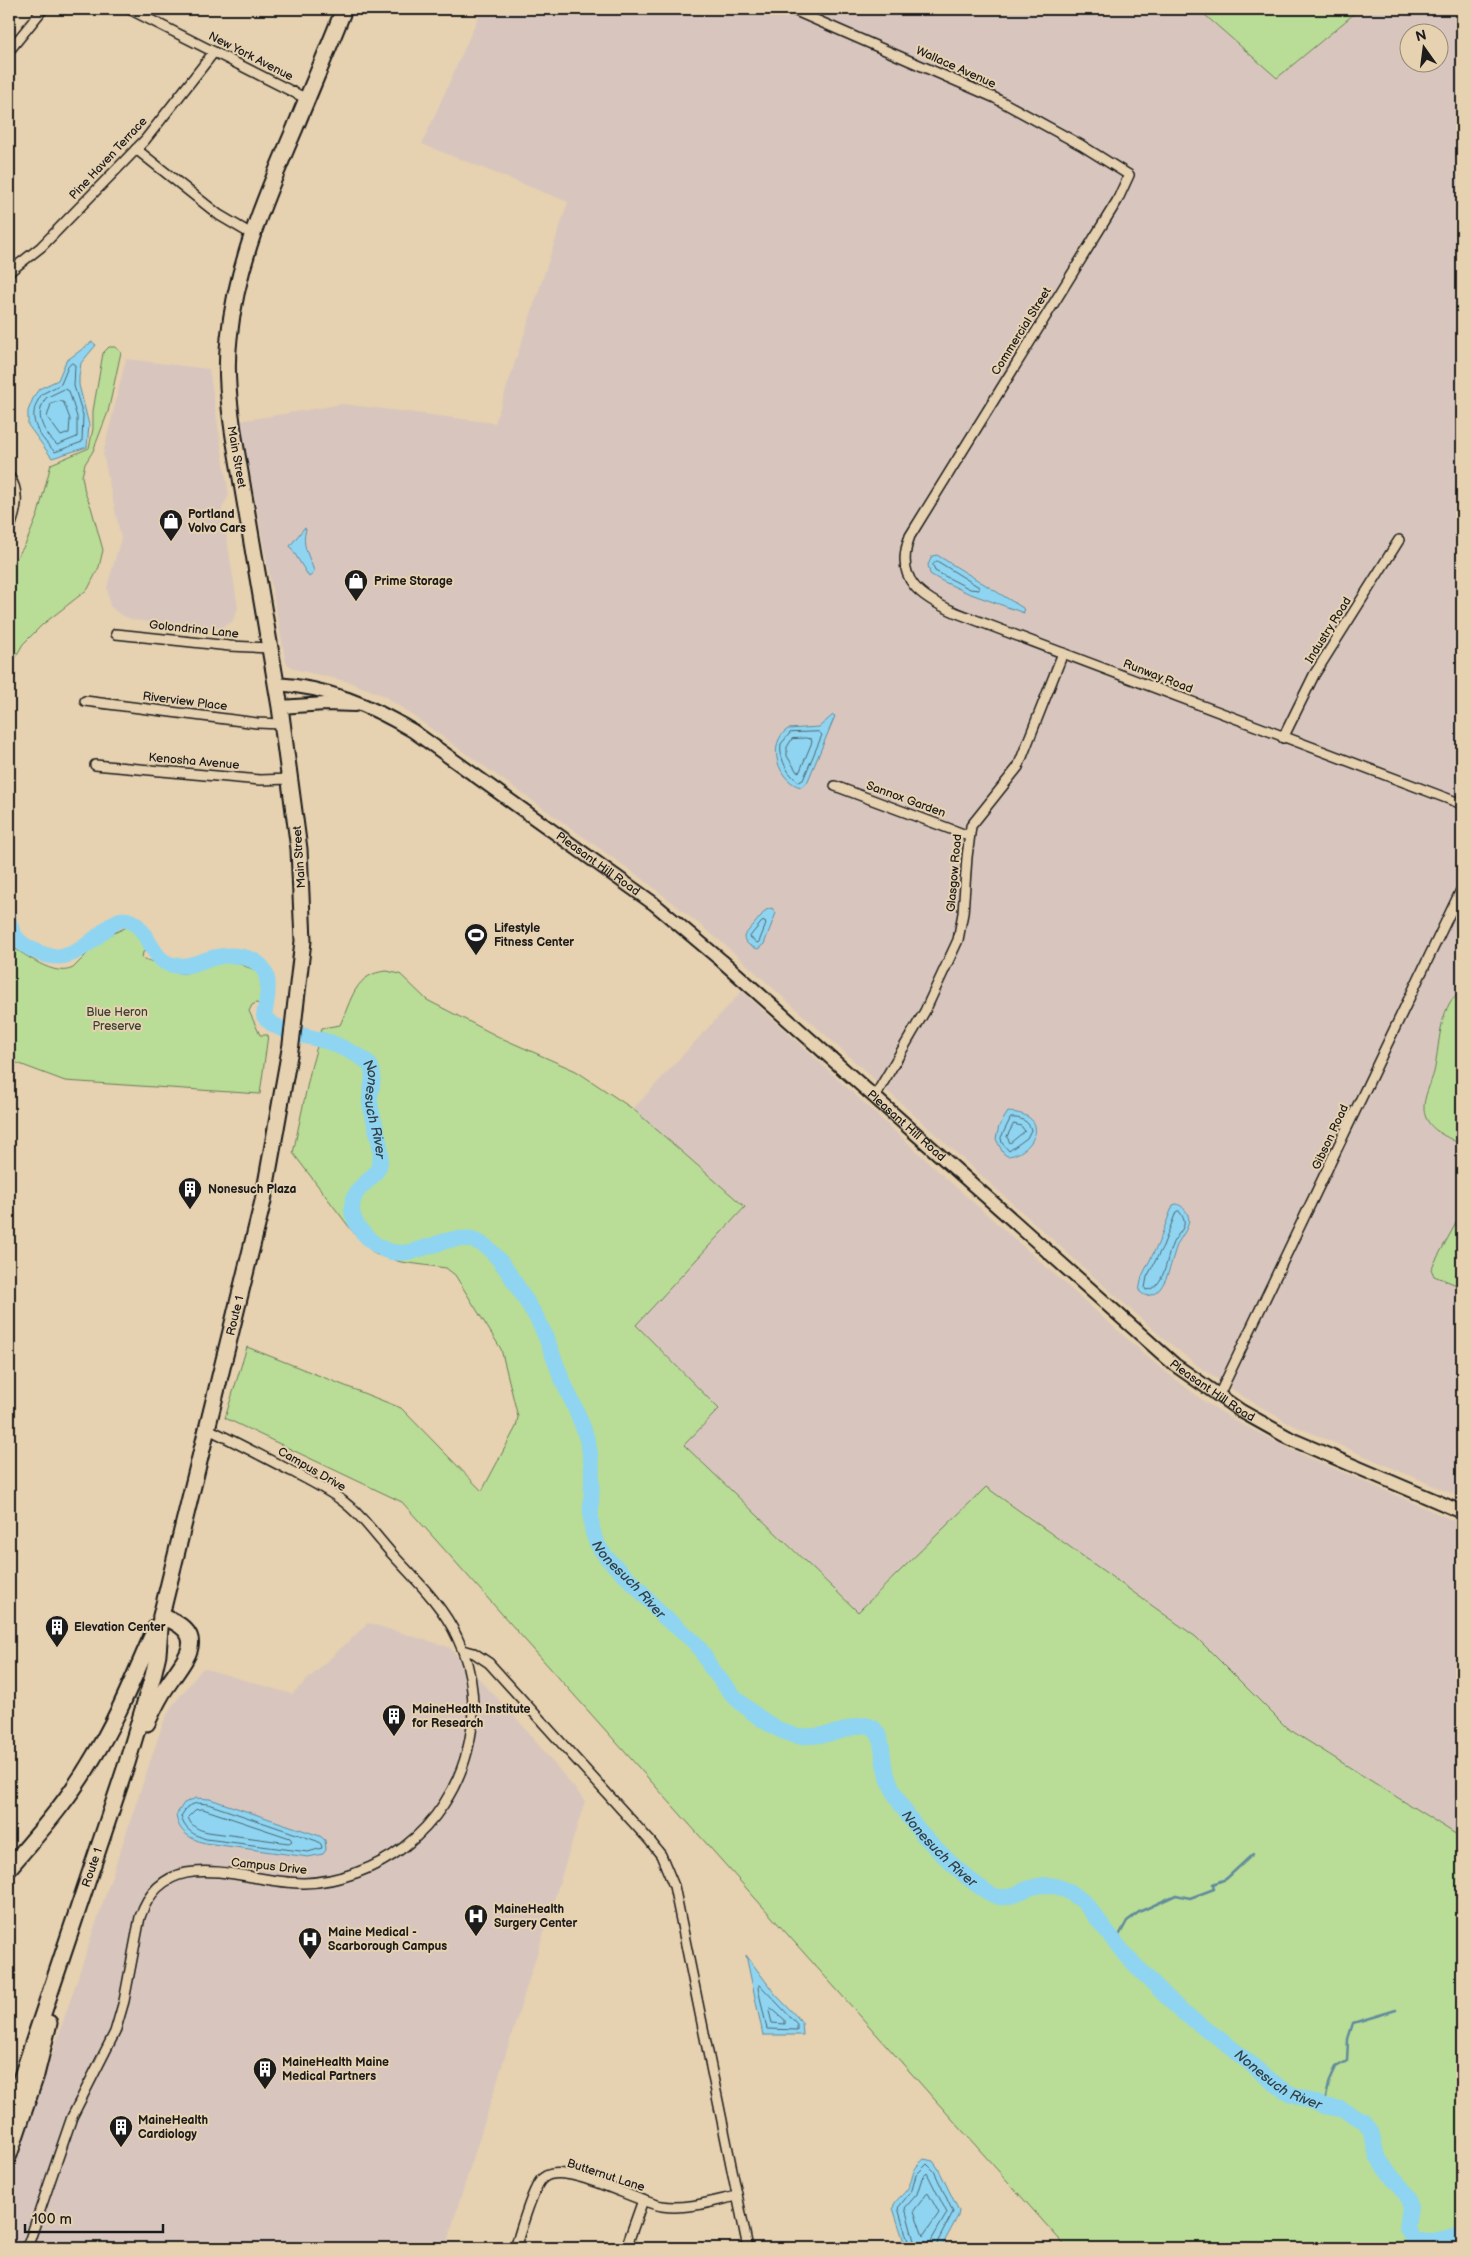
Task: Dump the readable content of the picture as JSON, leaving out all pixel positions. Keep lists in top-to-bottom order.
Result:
{
  "streets": {
    "main road": ["Main Street", "Route 1"],
    "street": [
      "New York Avenue",
      "Wallace Avenue",
      "Pine Haven Terrace",
      "Commercial Street",
      "Golondrina Lane",
      "Industry Road",
      "Runway Road",
      "Riverview Place",
      "Kenosha Avenue",
      "Sannox Garden",
      "Pleasant Hill Road",
      "Glasgow Road",
      "Gibson Road",
      "Campus Drive",
      "Butternut Lane"
    ]
  },
  "crossings": [
    ["New York Avenue", "Pine Haven Terrace"],
    ["New York Avenue", "Main Street"],
    ["Wallace Avenue", "Commercial Street"],
    ["Commercial Street", "Runway Road"],
    ["Main Street", "Golondrina Lane"],
    ["Main Street", "Riverview Place"],
    ["Main Street", "Kenosha Avenue"],
    ["Main Street", "Pleasant Hill Road"],
    ["Main Street", "Route 1"],
    ["Industry Road", "Runway Road"],
    ["Runway Road", "Glasgow Road"],
    ["Sannox Garden", "Glasgow Road"],
    ["Pleasant Hill Road", "Glasgow Road"],
    ["Pleasant Hill Road", "Gibson Road"],
    ["Route 1", "Campus Drive"]
  ],
  "water": ["Nonesuch River"],
  "parks": ["Blue Heron Preserve"],
  "places": {
    "shop": ["Portland Volvo Cars", "Prime Storage"],
    "sports": ["Lifestyle Fitness Center"],
    "building": [
      "Nonesuch Plaza",
      "Elevation Center",
      "MaineHealth Institute for Research",
      "MaineHealth Maine Medical Partners",
      "MaineHealth Cardiology"
    ],
    "hospital": ["MaineHealth Surgery Center", "Maine Medical - Scarborough Campus"]
  },
  "scale_bar": "100 m",
  "north": "top"
}
